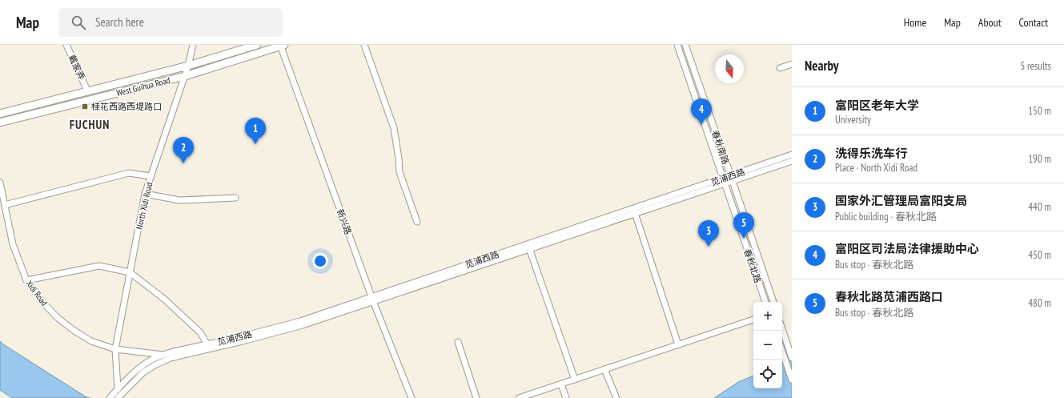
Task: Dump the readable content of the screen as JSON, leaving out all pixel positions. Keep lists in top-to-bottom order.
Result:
{
  "streets": {
    "main road": ["West Guihua Road"],
    "street": [
      "戴家弄",
      "春秋南路",
      "苋浦西路",
      "North Xidi Road",
      "新兴路",
      "春秋北路",
      "Xidi Road"
    ]
  },
  "crossings": [
    ["戴家弄", "West Guihua Road"],
    ["West Guihua Road", "North Xidi Road"],
    ["West Guihua Road", "新兴路"],
    ["春秋南路", "苋浦西路"],
    ["苋浦西路", "新兴路"],
    ["苋浦西路", "春秋北路"],
    ["苋浦西路", "Xidi Road"],
    ["North Xidi Road", "Xidi Road"]
  ],
  "districts": ["FUCHUN"],
  "places": {
    "transit": ["桂花西路西堤路口"]
  },
  "north": "bottom",
  "page": {
    "header": "Map",
    "search": "Search here",
    "nav": [
      "Home",
      "Map",
      "About",
      "Contact"
    ],
    "heading": ["Nearby", "5 results"],
    "list": [
      {
        "mark": "1",
        "name": "富阳区老年大学",
        "note": "University",
        "value": "150 m"
      },
      {
        "mark": "2",
        "name": "洗得乐洗车行",
        "note": "Place · North Xidi Road",
        "value": "190 m"
      },
      {
        "mark": "3",
        "name": "国家外汇管理局富阳支局",
        "note": "Public building · 春秋北路",
        "value": "440 m"
      },
      {
        "mark": "4",
        "name": "富阳区司法局法律援助中心",
        "note": "Bus stop · 春秋北路",
        "value": "450 m"
      },
      {
        "mark": "5",
        "name": "春秋北路苋浦西路口",
        "note": "Bus stop · 春秋北路",
        "value": "480 m"
      }
    ],
    "pins": [
      "4",
      "1",
      "2",
      "5",
      "3"
    ],
    "map_buttons": ["+", "−"]
  }
}
